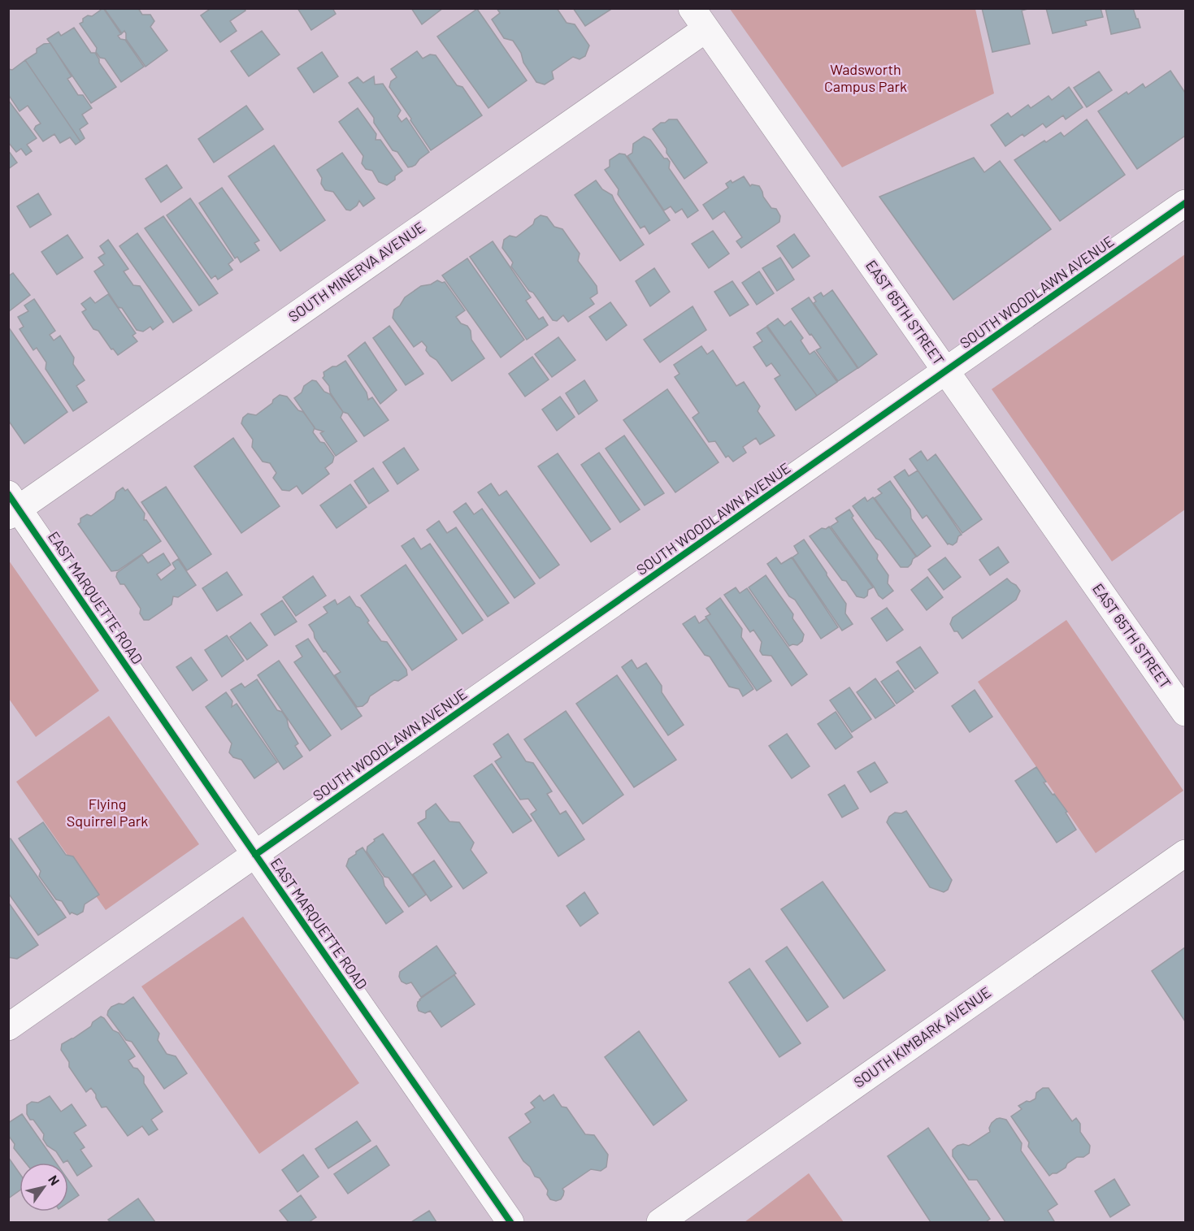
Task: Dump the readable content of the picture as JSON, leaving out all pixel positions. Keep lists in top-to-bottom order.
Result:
{
  "streets": {
    "street": [
      "SOUTH MINERVA AVENUE",
      "SOUTH WOODLAWN AVENUE",
      "EAST 65TH STREET",
      "EAST MARQUETTE ROAD",
      "SOUTH KIMBARK AVENUE"
    ]
  },
  "crossings": [
    ["SOUTH MINERVA AVENUE", "EAST 65TH STREET"],
    ["SOUTH MINERVA AVENUE", "EAST MARQUETTE ROAD"],
    ["SOUTH WOODLAWN AVENUE", "EAST 65TH STREET"],
    ["SOUTH WOODLAWN AVENUE", "EAST MARQUETTE ROAD"]
  ],
  "parks": ["Wadsworth Campus Park", "Flying Squirrel Park"],
  "north": "top right"
}
